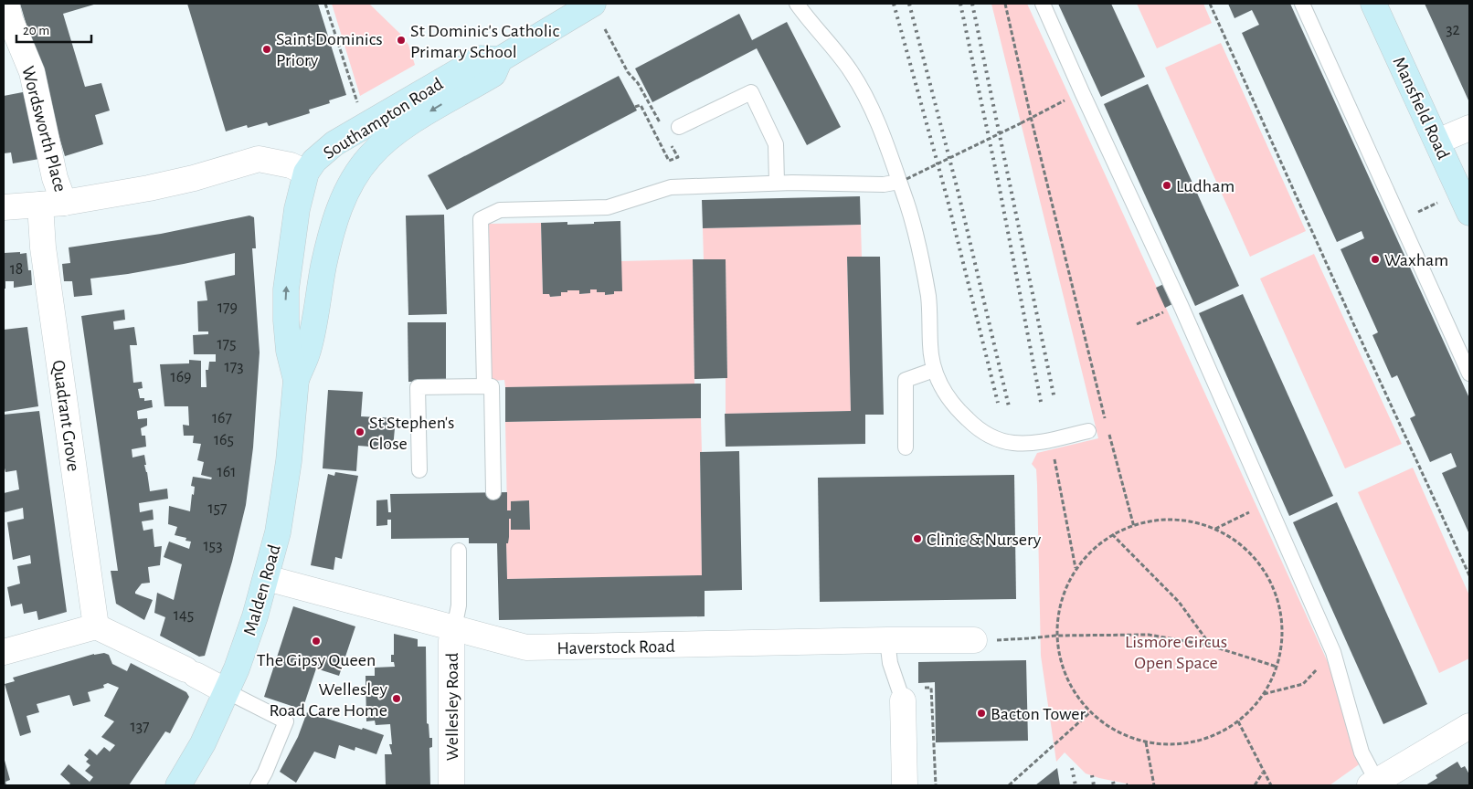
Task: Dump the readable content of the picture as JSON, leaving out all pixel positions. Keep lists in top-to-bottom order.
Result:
{
  "streets": {
    "main road": ["Mansfield Road", "Southampton Road", "Malden Road"],
    "street": [
      "Wordsworth Place",
      "Quadrant Grove",
      "Haverstock Road",
      "Wellesley Road"
    ]
  },
  "crossings": [
    ["Southampton Road", "Wordsworth Place"],
    ["Southampton Road", "Quadrant Grove"],
    ["Southampton Road", "Malden Road"],
    ["Wordsworth Place", "Quadrant Grove"],
    ["Malden Road", "Haverstock Road"],
    ["Haverstock Road", "Wellesley Road"]
  ],
  "parks": ["Lismore Circus Open Space"],
  "places": [
    "St Dominic's Catholic Primary School",
    "Saint Dominics Priory",
    "Ludham",
    "Waxham",
    "St Stephen's Close",
    "Clinic & Nursery",
    "The Gipsy Queen",
    "Wellesley Road Care Home",
    "Bacton Tower"
  ],
  "house_numbers": [
    "32",
    "18",
    "179",
    "175",
    "173",
    "169",
    "167",
    "165",
    "161",
    "157",
    "153",
    "145",
    "137"
  ],
  "scale_bar": "20 m"
}
